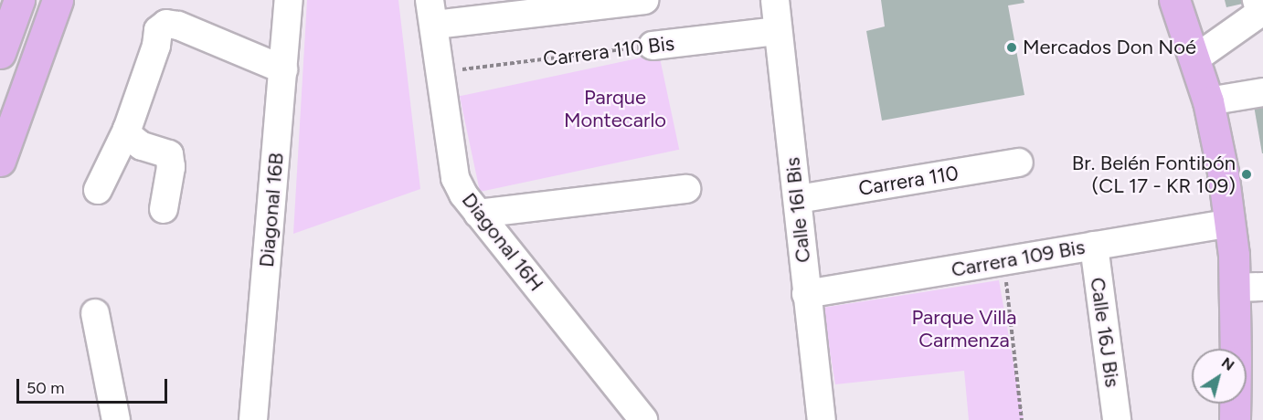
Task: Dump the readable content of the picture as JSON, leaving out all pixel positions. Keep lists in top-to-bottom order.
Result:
{
  "streets": {
    "street": [
      "Carrera 110 Bis",
      "Carrera 110",
      "Diagonal 16B",
      "Calle 16I Bis",
      "Diagonal 16H",
      "Carrera 109 Bis",
      "Calle 16J Bis"
    ]
  },
  "crossings": [
    ["Carrera 110 Bis", "Calle 16I Bis"],
    ["Carrera 110 Bis", "Diagonal 16H"],
    ["Carrera 110", "Calle 16I Bis"],
    ["Calle 16I Bis", "Carrera 109 Bis"],
    ["Carrera 109 Bis", "Calle 16J Bis"]
  ],
  "parks": ["Parque Montecarlo", "Parque Villa Carmenza"],
  "places": ["Mercados Don Noé", "Br. Belén Fontibón (CL 17 - KR 109)"],
  "scale_bar": "50 m",
  "north": "top right"
}
